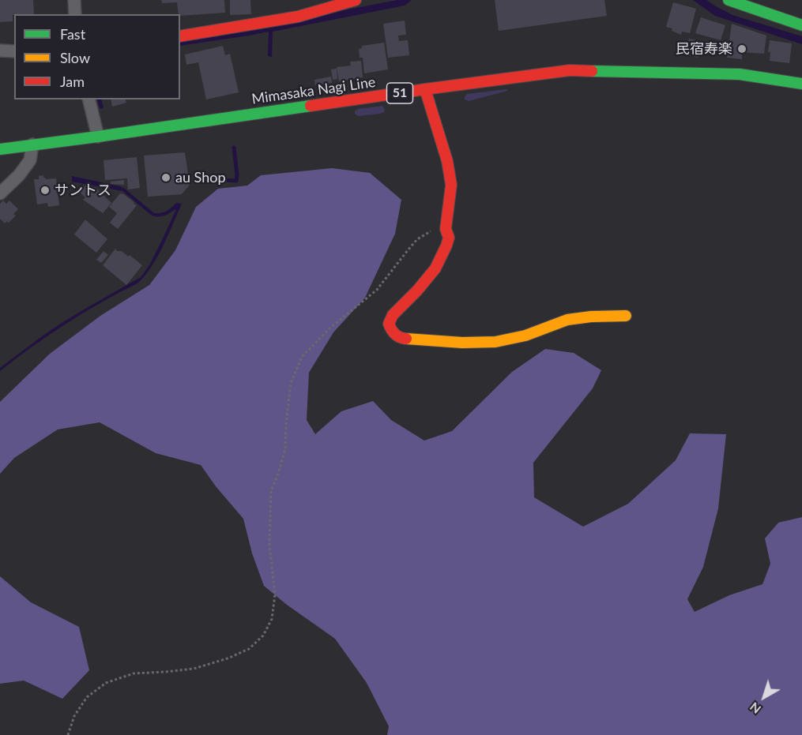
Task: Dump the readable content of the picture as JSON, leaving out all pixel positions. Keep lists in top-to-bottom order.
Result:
{
  "streets": {
    "main road": ["Mimasaka Nagi Line", "51"]
  },
  "places": ["民宿寿楽", "au Shop", "サントス"],
  "legend": ["Fast", "Slow", "Jam"],
  "north": "bottom left"
}
